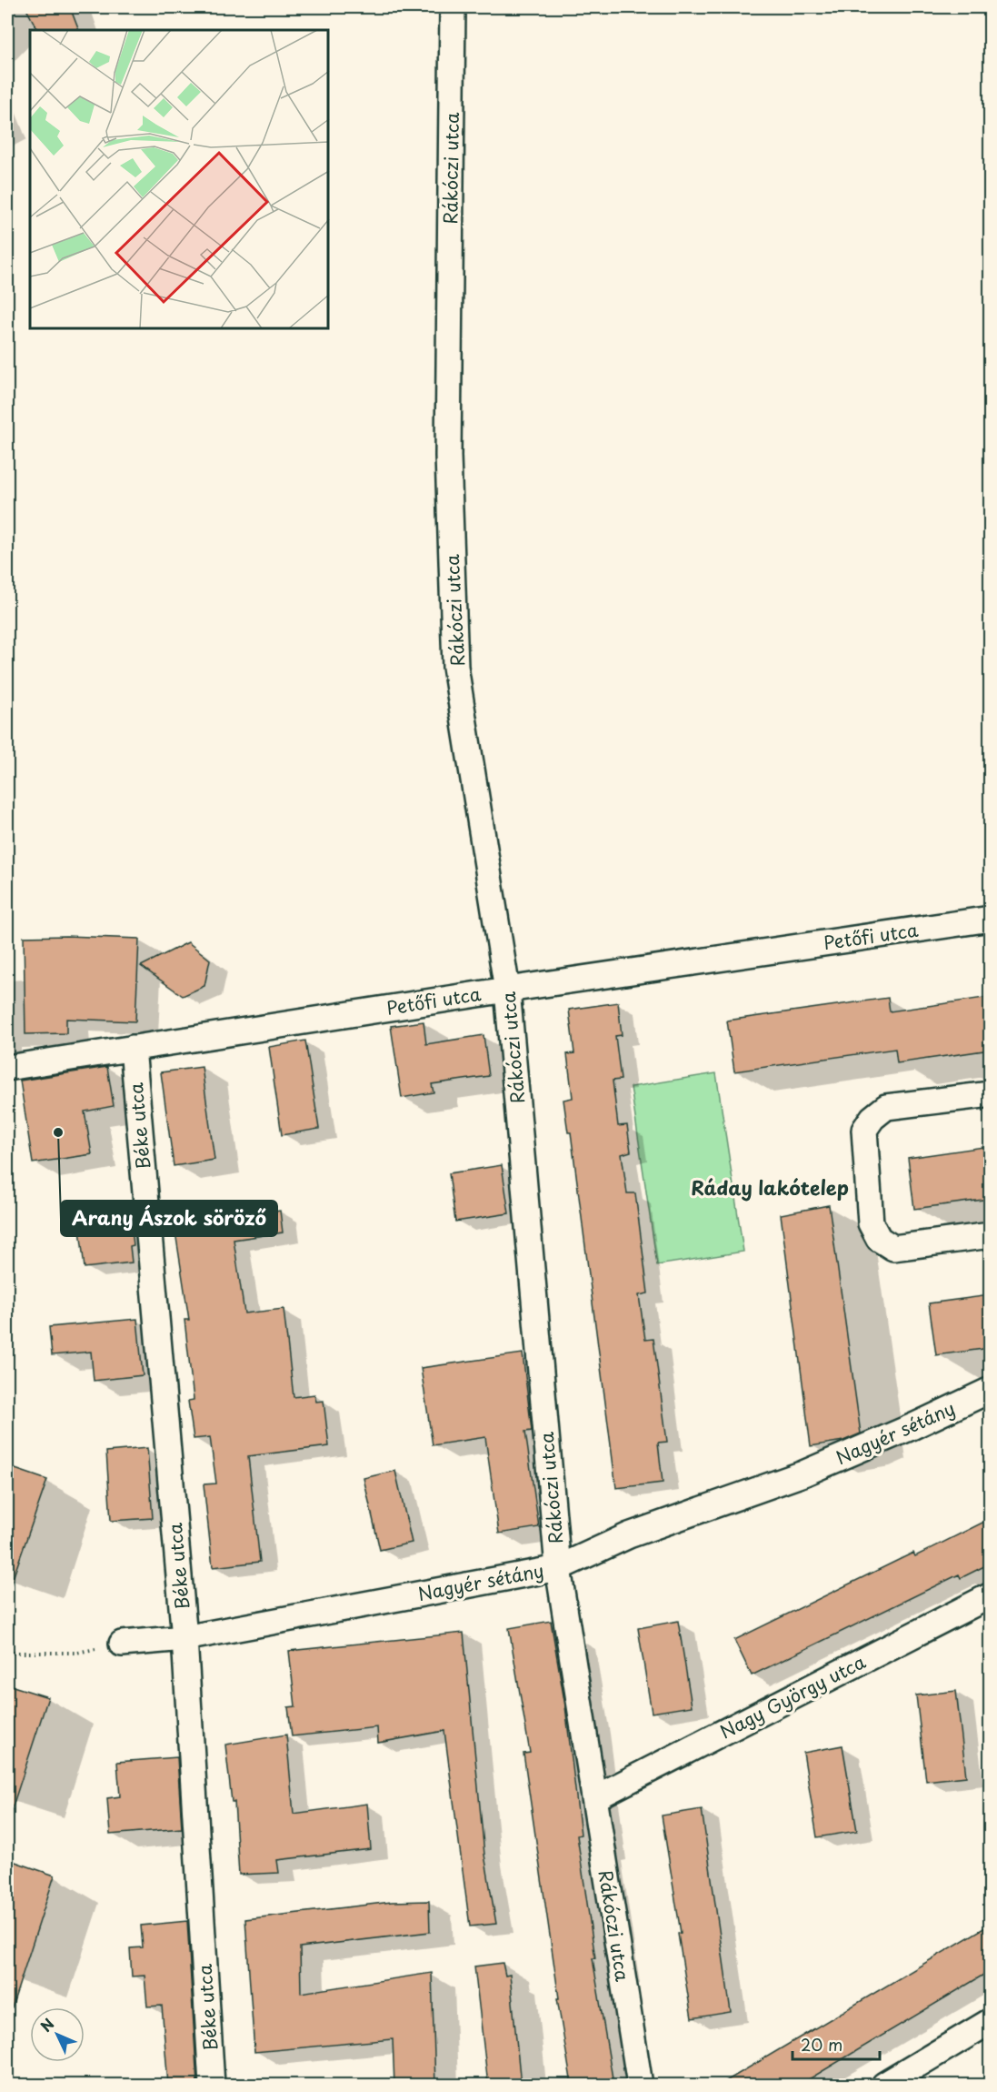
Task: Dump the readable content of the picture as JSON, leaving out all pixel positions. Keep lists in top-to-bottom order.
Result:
{
  "streets": {
    "street": [
      "Rákóczi utca",
      "Petőfi utca",
      "Béke utca",
      "Nagyér sétány",
      "Nagy György utca"
    ]
  },
  "crossings": [
    ["Rákóczi utca", "Petőfi utca"],
    ["Rákóczi utca", "Nagyér sétány"],
    ["Rákóczi utca", "Nagy György utca"],
    ["Petőfi utca", "Béke utca"],
    ["Béke utca", "Nagyér sétány"]
  ],
  "districts": ["Ráday lakótelep"],
  "places": ["Arany Ászok söröző"],
  "scale_bar": "20 m",
  "north": "top left"
}
